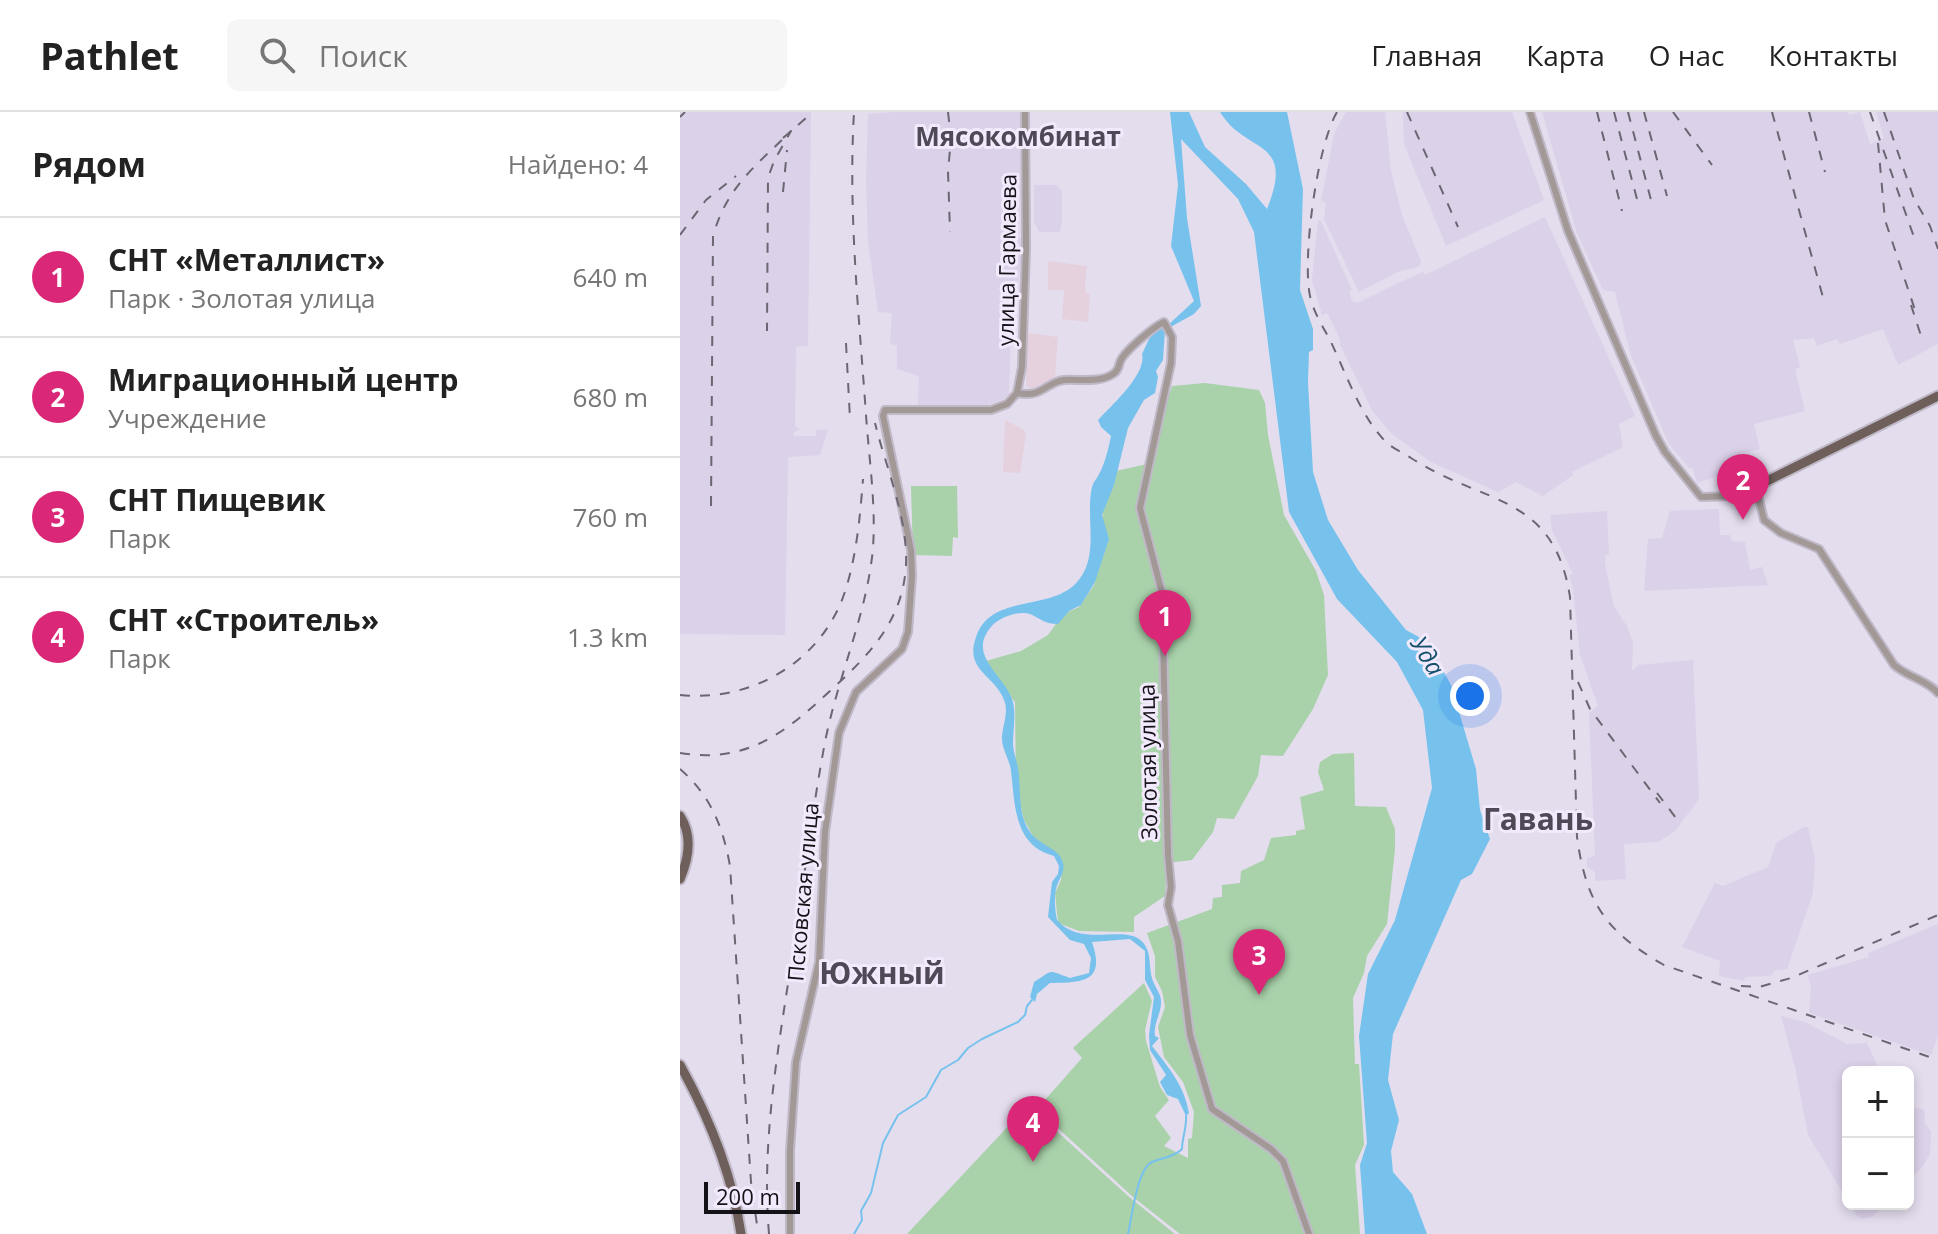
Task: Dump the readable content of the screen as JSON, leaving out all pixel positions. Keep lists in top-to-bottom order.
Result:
{
  "streets": {
    "street": ["улица Гармаева", "Золотая улица", "Псковская улица"]
  },
  "crossings": [
    ["улица Гармаева", "Золотая улица"],
    ["улица Гармаева", "Псковская улица"],
    ["Золотая улица", "Псковская улица"]
  ],
  "districts": ["Мясокомбинат", "Гавань", "Южный"],
  "water": ["Уда"],
  "scale_bar": "200 m",
  "page": {
    "header": "Pathlet",
    "search": "Поиск",
    "nav": [
      "Главная",
      "Карта",
      "О нас",
      "Контакты"
    ],
    "heading": ["Рядом", "Найдено: 4"],
    "list": [
      {
        "mark": "1",
        "name": "СНТ «Металлист»",
        "note": "Парк · Золотая улица",
        "value": "640 m"
      },
      {
        "mark": "2",
        "name": "Миграционный центр",
        "note": "Учреждение",
        "value": "680 m"
      },
      {
        "mark": "3",
        "name": "СНТ Пищевик",
        "note": "Парк",
        "value": "760 m"
      },
      {
        "mark": "4",
        "name": "СНТ «Строитель»",
        "note": "Парк",
        "value": "1.3 km"
      }
    ],
    "pins": [
      "2",
      "1",
      "3",
      "4"
    ],
    "map_buttons": ["+", "−"],
    "scale": "200 m"
  }
}
